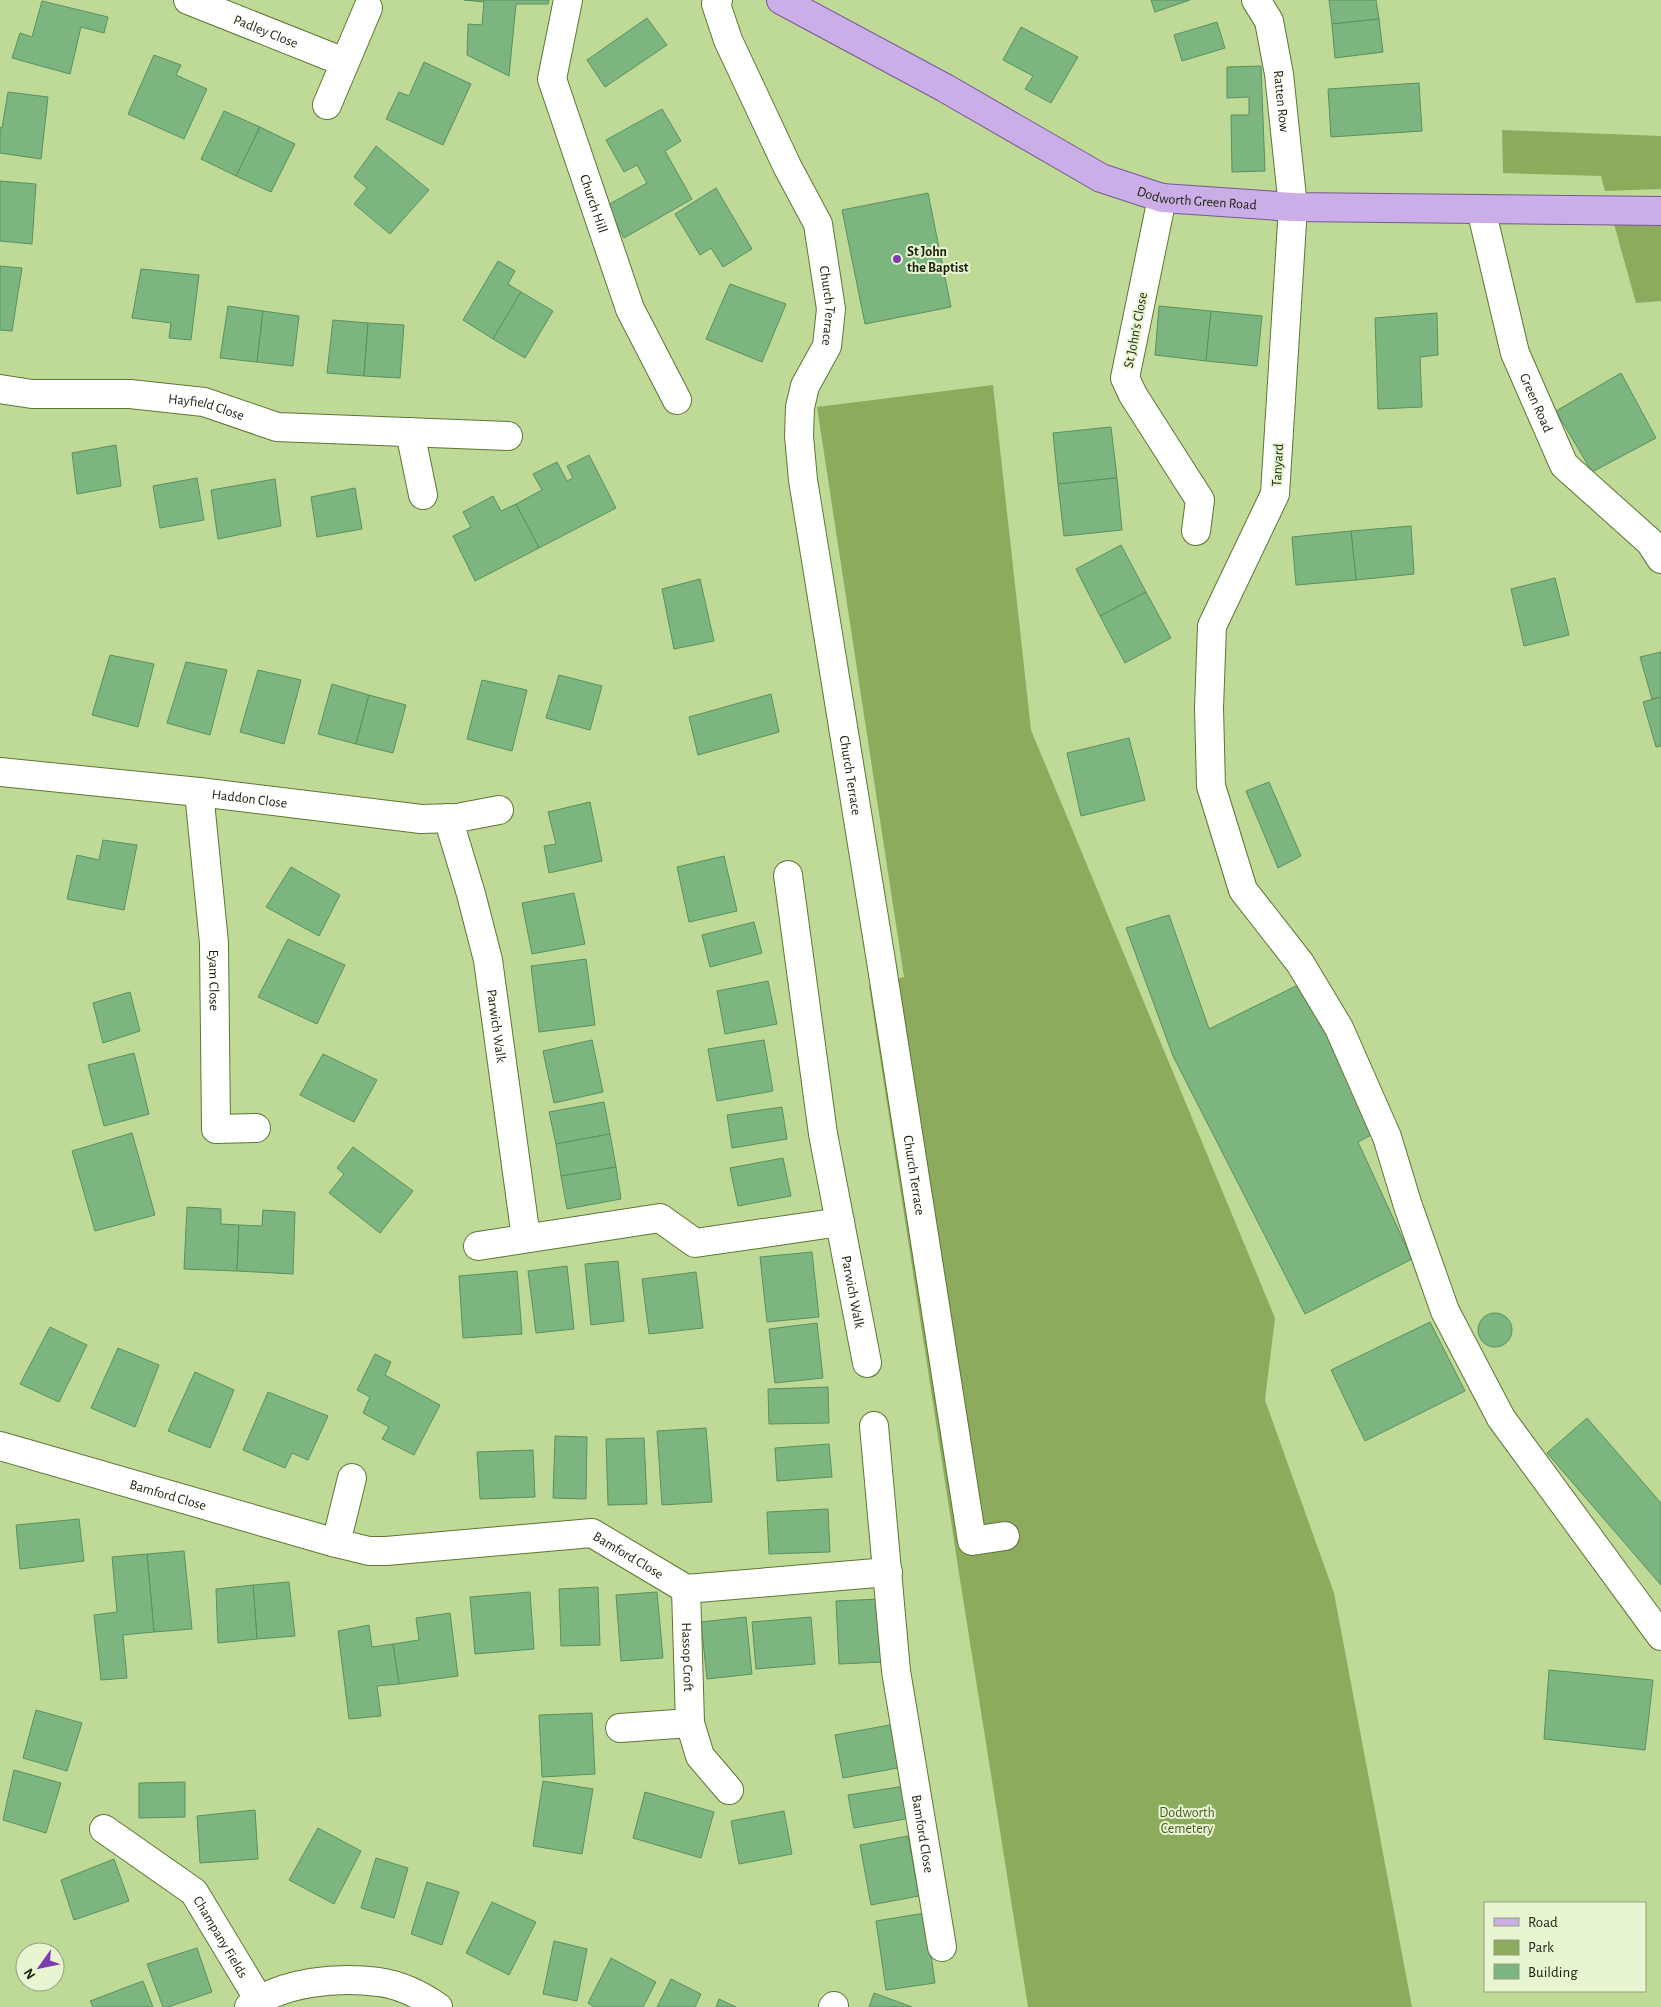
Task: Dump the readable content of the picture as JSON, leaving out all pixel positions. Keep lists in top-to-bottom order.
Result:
{
  "streets": {
    "main road": ["Dodworth Green Road"],
    "street": [
      "Padley Close",
      "Ratten Row",
      "Church Hill",
      "Church Terrace",
      "St John's Close",
      "Green Road",
      "Hayfield Close",
      "Tanyard",
      "Haddon Close",
      "Eyam Close",
      "Parwich Walk",
      "Bamford Close",
      "Hassop Croft",
      "Champany Fields"
    ]
  },
  "crossings": [
    ["Ratten Row", "Dodworth Green Road"],
    ["Ratten Row", "Tanyard"],
    ["Dodworth Green Road", "St John's Close"],
    ["Dodworth Green Road", "Green Road"],
    ["Dodworth Green Road", "Tanyard"],
    ["Haddon Close", "Eyam Close"],
    ["Haddon Close", "Parwich Walk"],
    ["Bamford Close", "Hassop Croft"]
  ],
  "parks": ["Dodworth Cemetery"],
  "places": ["St John the Baptist"],
  "legend": ["Road", "Park", "Building"],
  "north": "bottom left"
}
